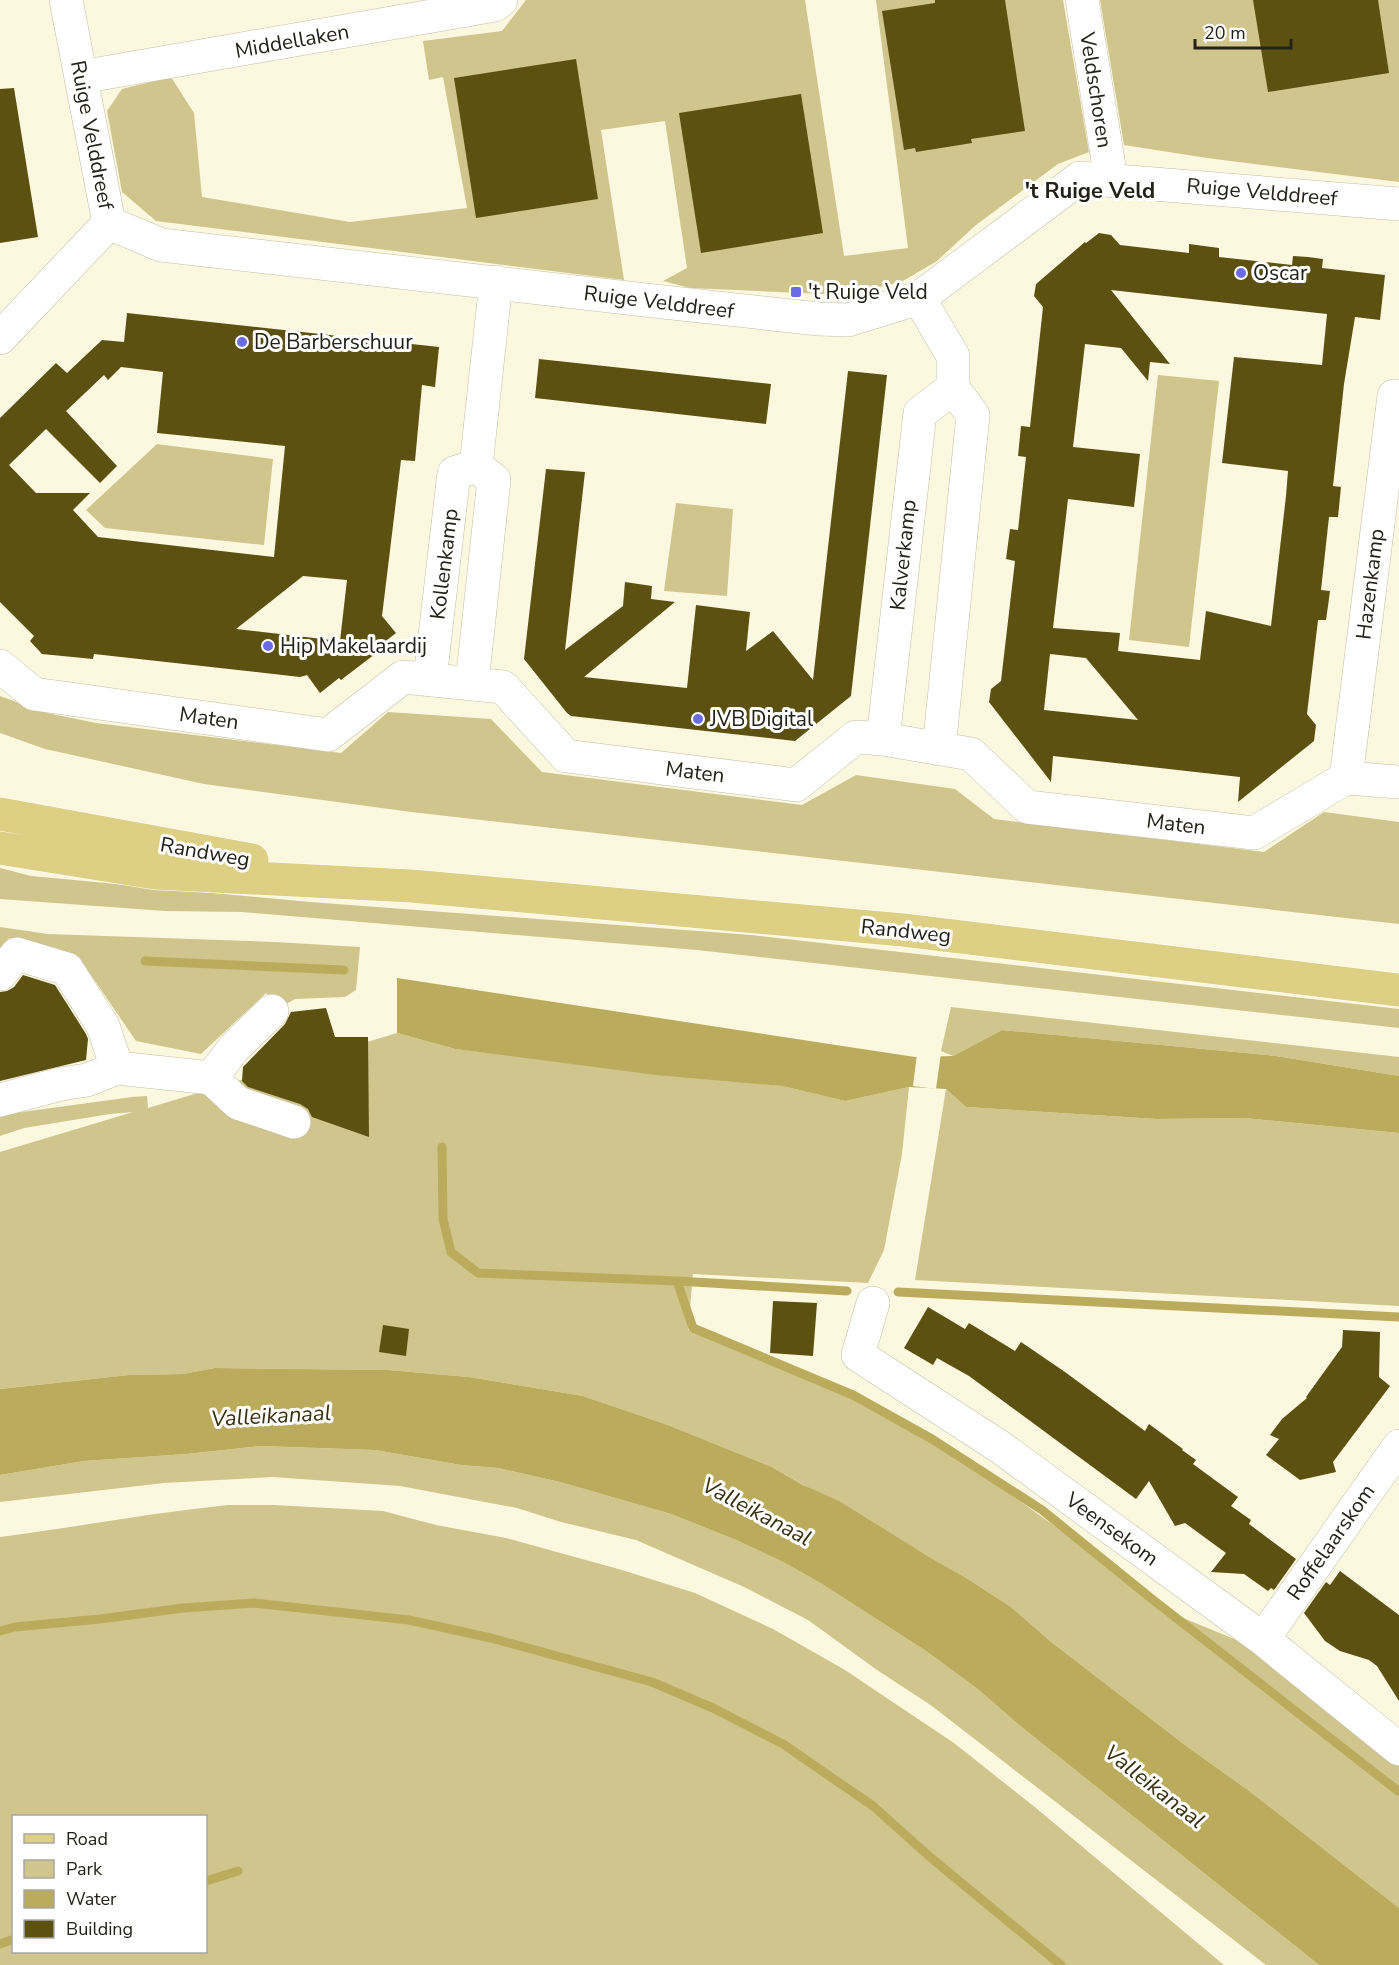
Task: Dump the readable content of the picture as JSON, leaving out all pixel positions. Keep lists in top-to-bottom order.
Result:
{
  "streets": {
    "main road": ["Randweg"],
    "street": [
      "Middellaken",
      "Veldschoren",
      "Ruige Velddreef",
      "Kalverkamp",
      "Kollenkamp",
      "Hazenkamp",
      "Maten",
      "Veensekom",
      "Roffelaarskom"
    ]
  },
  "crossings": [
    ["Middellaken", "Ruige Velddreef"],
    ["Veldschoren", "Ruige Velddreef"],
    ["Kalverkamp", "Maten"],
    ["Kollenkamp", "Maten"],
    ["Hazenkamp", "Maten"],
    ["Veensekom", "Roffelaarskom"]
  ],
  "districts": ["'t Ruige Veld"],
  "water": ["Valleikanaal"],
  "places": {
    "other": [
      "Oscar",
      "De Barberschuur",
      "Hip Makelaardij",
      "JVB Digital"
    ],
    "transit": ["'t Ruige Veld"]
  },
  "legend": [
    "Road",
    "Park",
    "Water",
    "Building"
  ],
  "scale_bar": "20 m"
}
